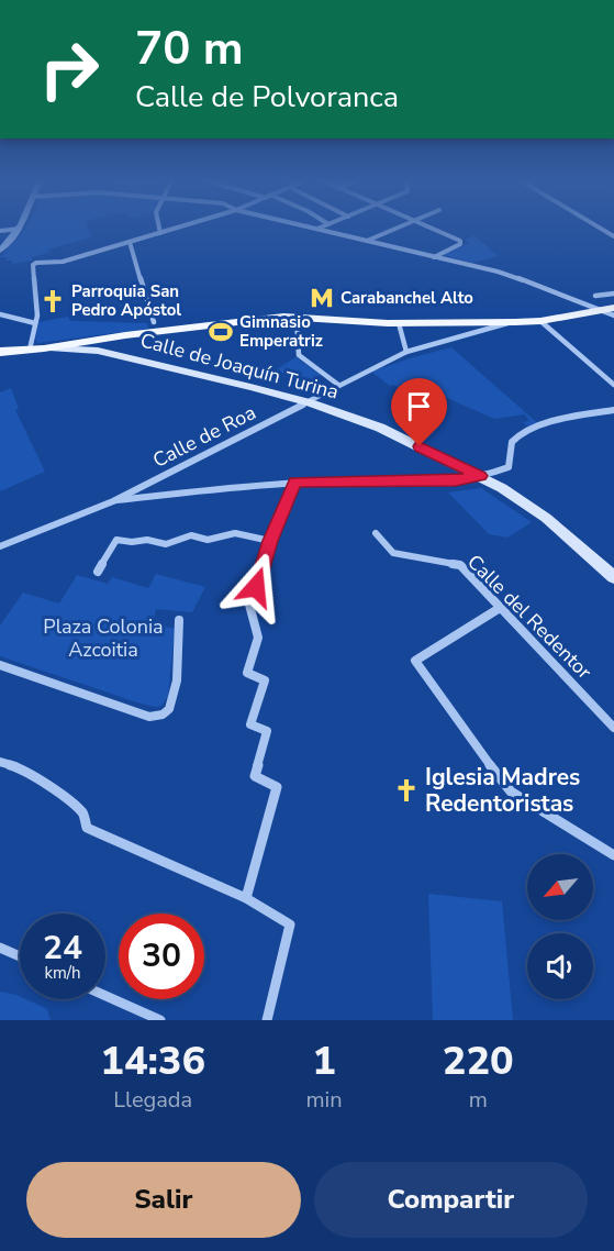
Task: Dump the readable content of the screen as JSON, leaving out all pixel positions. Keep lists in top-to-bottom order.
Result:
{
  "streets": {
    "main road": ["Calle de Joaquín Turina"],
    "street": ["Calle de Roa", "Calle del Redentor"]
  },
  "crossings": [
    ["Calle de Joaquín Turina", "Calle de Roa"]
  ],
  "parks": ["Plaza Colonia Azcoitia"],
  "places": {
    "metro station": ["Carabanchel Alto"],
    "church": ["Parroquia San Pedro Apóstol", "Iglesia Madres Redentoristas"],
    "sports": ["Gimnasio Emperatriz"]
  },
  "north": "bottom left",
  "page": {
    "turn": ["70 m", "Calle de Polvoranca"],
    "speed": "24 km/h",
    "limit": "30",
    "eta": [
      "14:36",
      "Llegada",
      "1",
      "min",
      "220",
      "m"
    ],
    "buttons": ["Salir", "Compartir"]
  }
}
